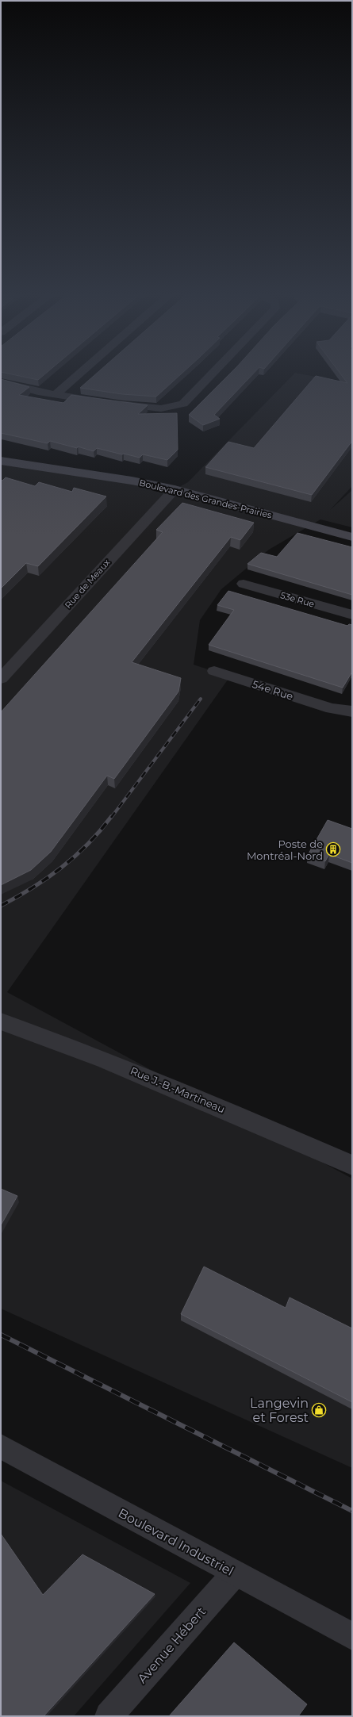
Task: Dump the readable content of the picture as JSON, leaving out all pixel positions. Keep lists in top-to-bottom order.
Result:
{
  "streets": {
    "main road": ["Boulevard des Grandes-Prairies"],
    "street": [
      "Rue de Meaux",
      "53e Rue",
      "54e Rue",
      "Rue J.-B.-Martineau",
      "Boulevard Industriel",
      "Avenue Hébert"
    ]
  },
  "crossings": [
    ["Boulevard des Grandes-Prairies", "Rue de Meaux"],
    ["Boulevard Industriel", "Avenue Hébert"]
  ],
  "places": {
    "building": ["Poste de Montréal-Nord"],
    "shop": ["Langevin et Forest"]
  }
}
